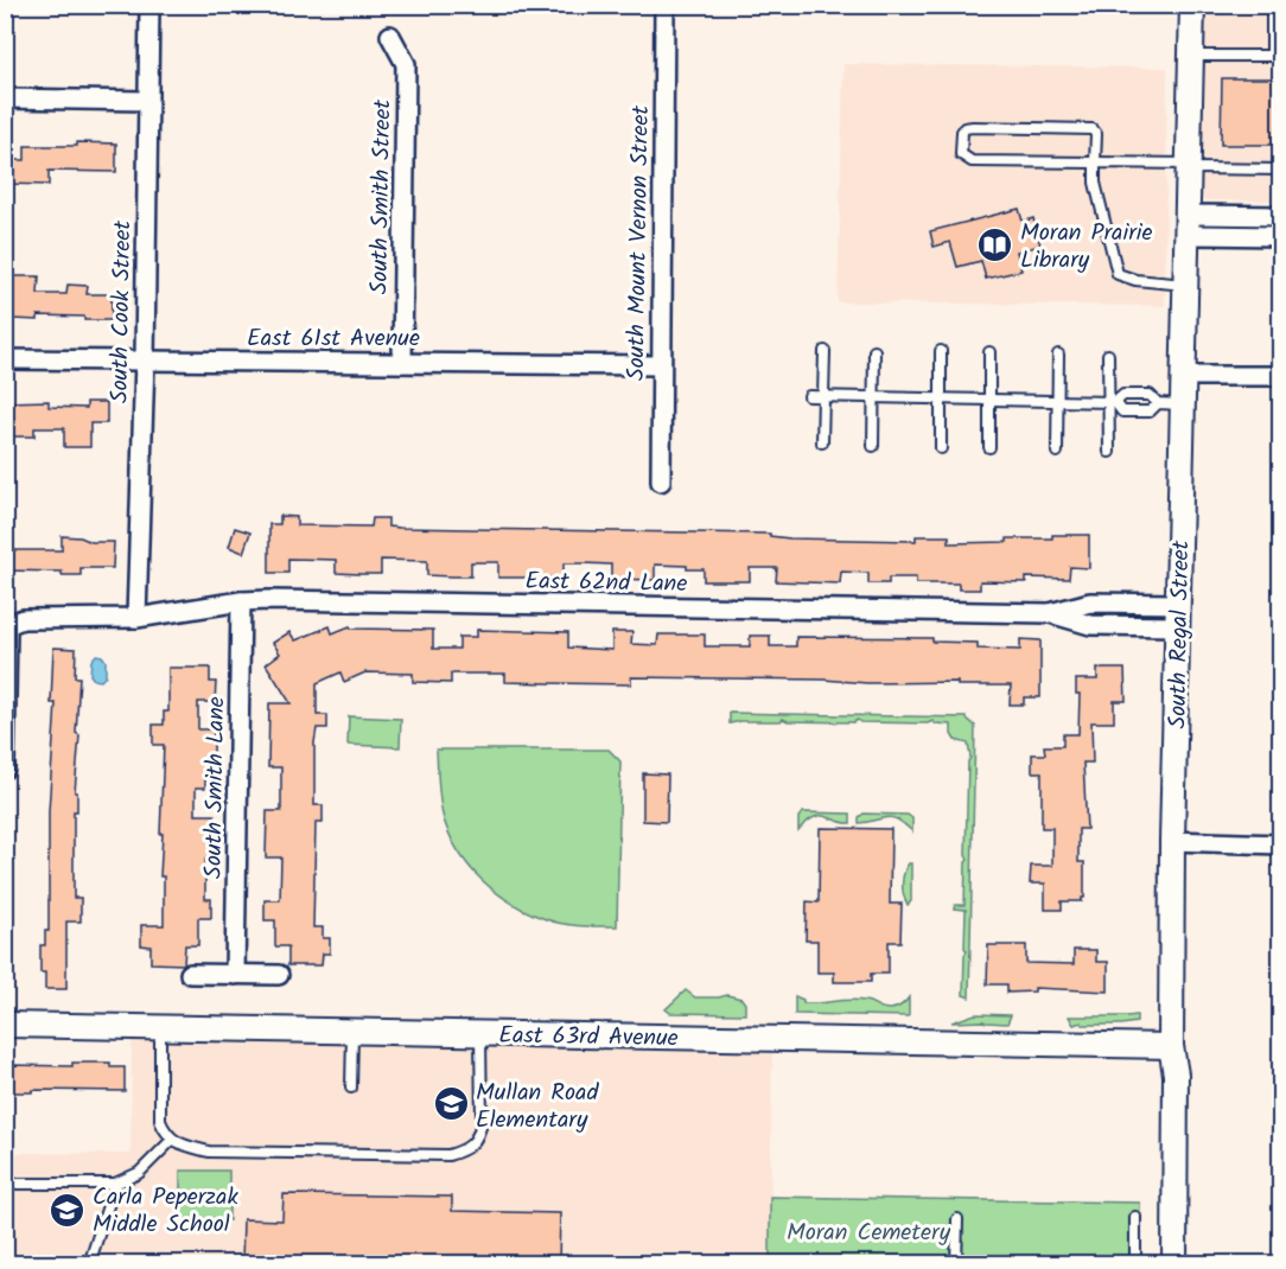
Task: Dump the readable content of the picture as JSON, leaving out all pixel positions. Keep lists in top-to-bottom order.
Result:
{
  "streets": {
    "street": [
      "South Smith Street",
      "South Mount Vernon Street",
      "South Cook Street",
      "East 61st Avenue",
      "East 62nd Lane",
      "South Regal Street",
      "South Smith Lane",
      "East 63rd Avenue"
    ]
  },
  "crossings": [
    ["South Smith Street", "East 61st Avenue"],
    ["South Mount Vernon Street", "East 61st Avenue"],
    ["South Cook Street", "East 61st Avenue"],
    ["South Cook Street", "East 62nd Lane"],
    ["East 62nd Lane", "South Regal Street"],
    ["East 62nd Lane", "South Smith Lane"],
    ["South Regal Street", "East 63rd Avenue"]
  ],
  "parks": ["Moran Cemetery"],
  "places": {
    "library": ["Moran Prairie Library"],
    "school or university": ["Mullan Road Elementary", "Carla Peperzak Middle School"]
  }
}
